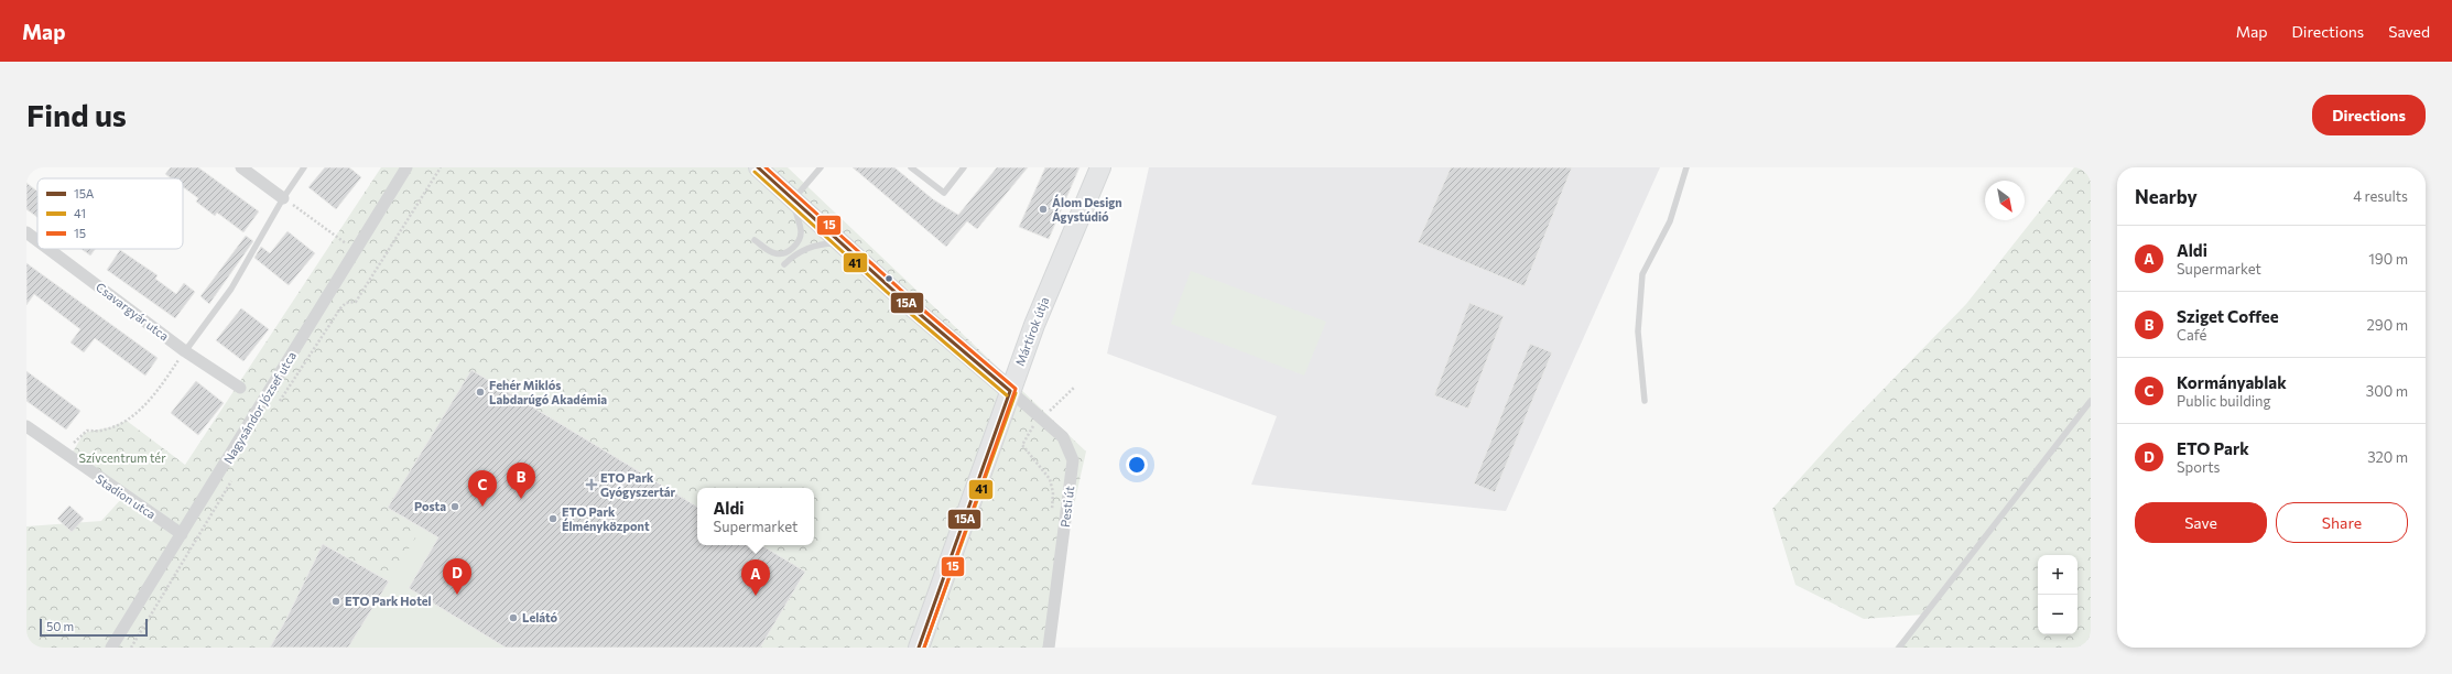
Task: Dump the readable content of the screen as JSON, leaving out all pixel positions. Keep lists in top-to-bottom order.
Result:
{
  "streets": {
    "main road": ["Mártírok útja"],
    "street": [
      "Csavargyár utca",
      "Nagysándor József utca",
      "Stadion utca",
      "Pesti út"
    ]
  },
  "crossings": [
    ["Mártírok útja", "Pesti út"],
    ["Nagysándor József utca", "Stadion utca"]
  ],
  "parks": ["Szívcentrum tér"],
  "places": {
    "other": [
      "Álom Design Ágystúdió",
      "Fehér Miklós Labdarúgó Akadémia",
      "Posta",
      "ETO Park Élményközpont",
      "ETO Park Hotel",
      "Lelátó"
    ],
    "health": ["ETO Park Gyógyszertár"]
  },
  "lines": ["transit line 15A", "transit line 15", "transit line 41"],
  "legend": ["15A", "41", "15"],
  "scale_bar": "50 m",
  "north": "bottom right",
  "page": {
    "header": "Map",
    "nav": ["Map", "Directions", "Saved"],
    "buttons": [
      "Directions",
      ["Save", "Share"]
    ],
    "title": "Find us",
    "heading": ["Nearby", "4 results"],
    "list": [
      {
        "mark": "A",
        "name": "Aldi",
        "note": "Supermarket",
        "value": "190 m"
      },
      {
        "mark": "B",
        "name": "Sziget Coffee",
        "note": "Café",
        "value": "290 m"
      },
      {
        "mark": "C",
        "name": "Kormányablak",
        "note": "Public building",
        "value": "300 m"
      },
      {
        "mark": "D",
        "name": "ETO Park",
        "note": "Sports",
        "value": "320 m"
      }
    ],
    "pins": [
      "B",
      "C",
      "D",
      "A"
    ],
    "popup": ["Aldi", "Supermarket"],
    "map_buttons": ["+", "−"],
    "scale": "50 m"
  }
}
